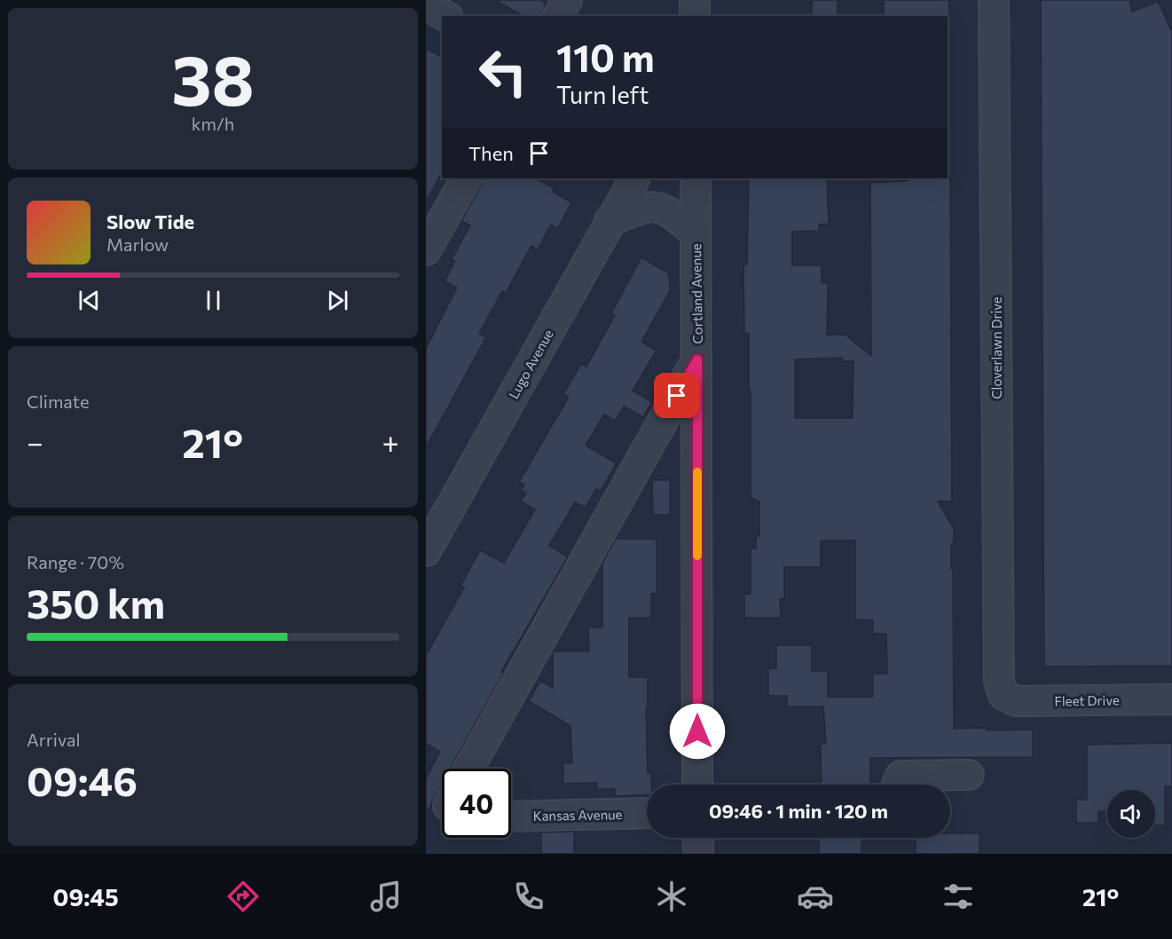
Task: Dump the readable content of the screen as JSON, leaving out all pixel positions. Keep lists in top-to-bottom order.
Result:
{
  "streets": {
    "street": [
      "Cortland Avenue",
      "Cloverlawn Drive",
      "Lugo Avenue",
      "Fleet Drive",
      "Kansas Avenue"
    ]
  },
  "crossings": [
    ["Cloverlawn Drive", "Fleet Drive"]
  ],
  "page": {
    "tile": [
      ["38", "km/h"],
      "Climate",
      ["Range · 70%", "350 km"],
      ["Arrival", "09:46"]
    ],
    "turn": ["110 m", "Turn left"],
    "then": "Then",
    "song": ["Slow Tide", "Marlow"],
    "heat": ["−", "21°", "+"],
    "limit": "40",
    "trip": "09:46 · 1 min · 120 m",
    "tabs": ["09:45", "21°"]
  }
}
